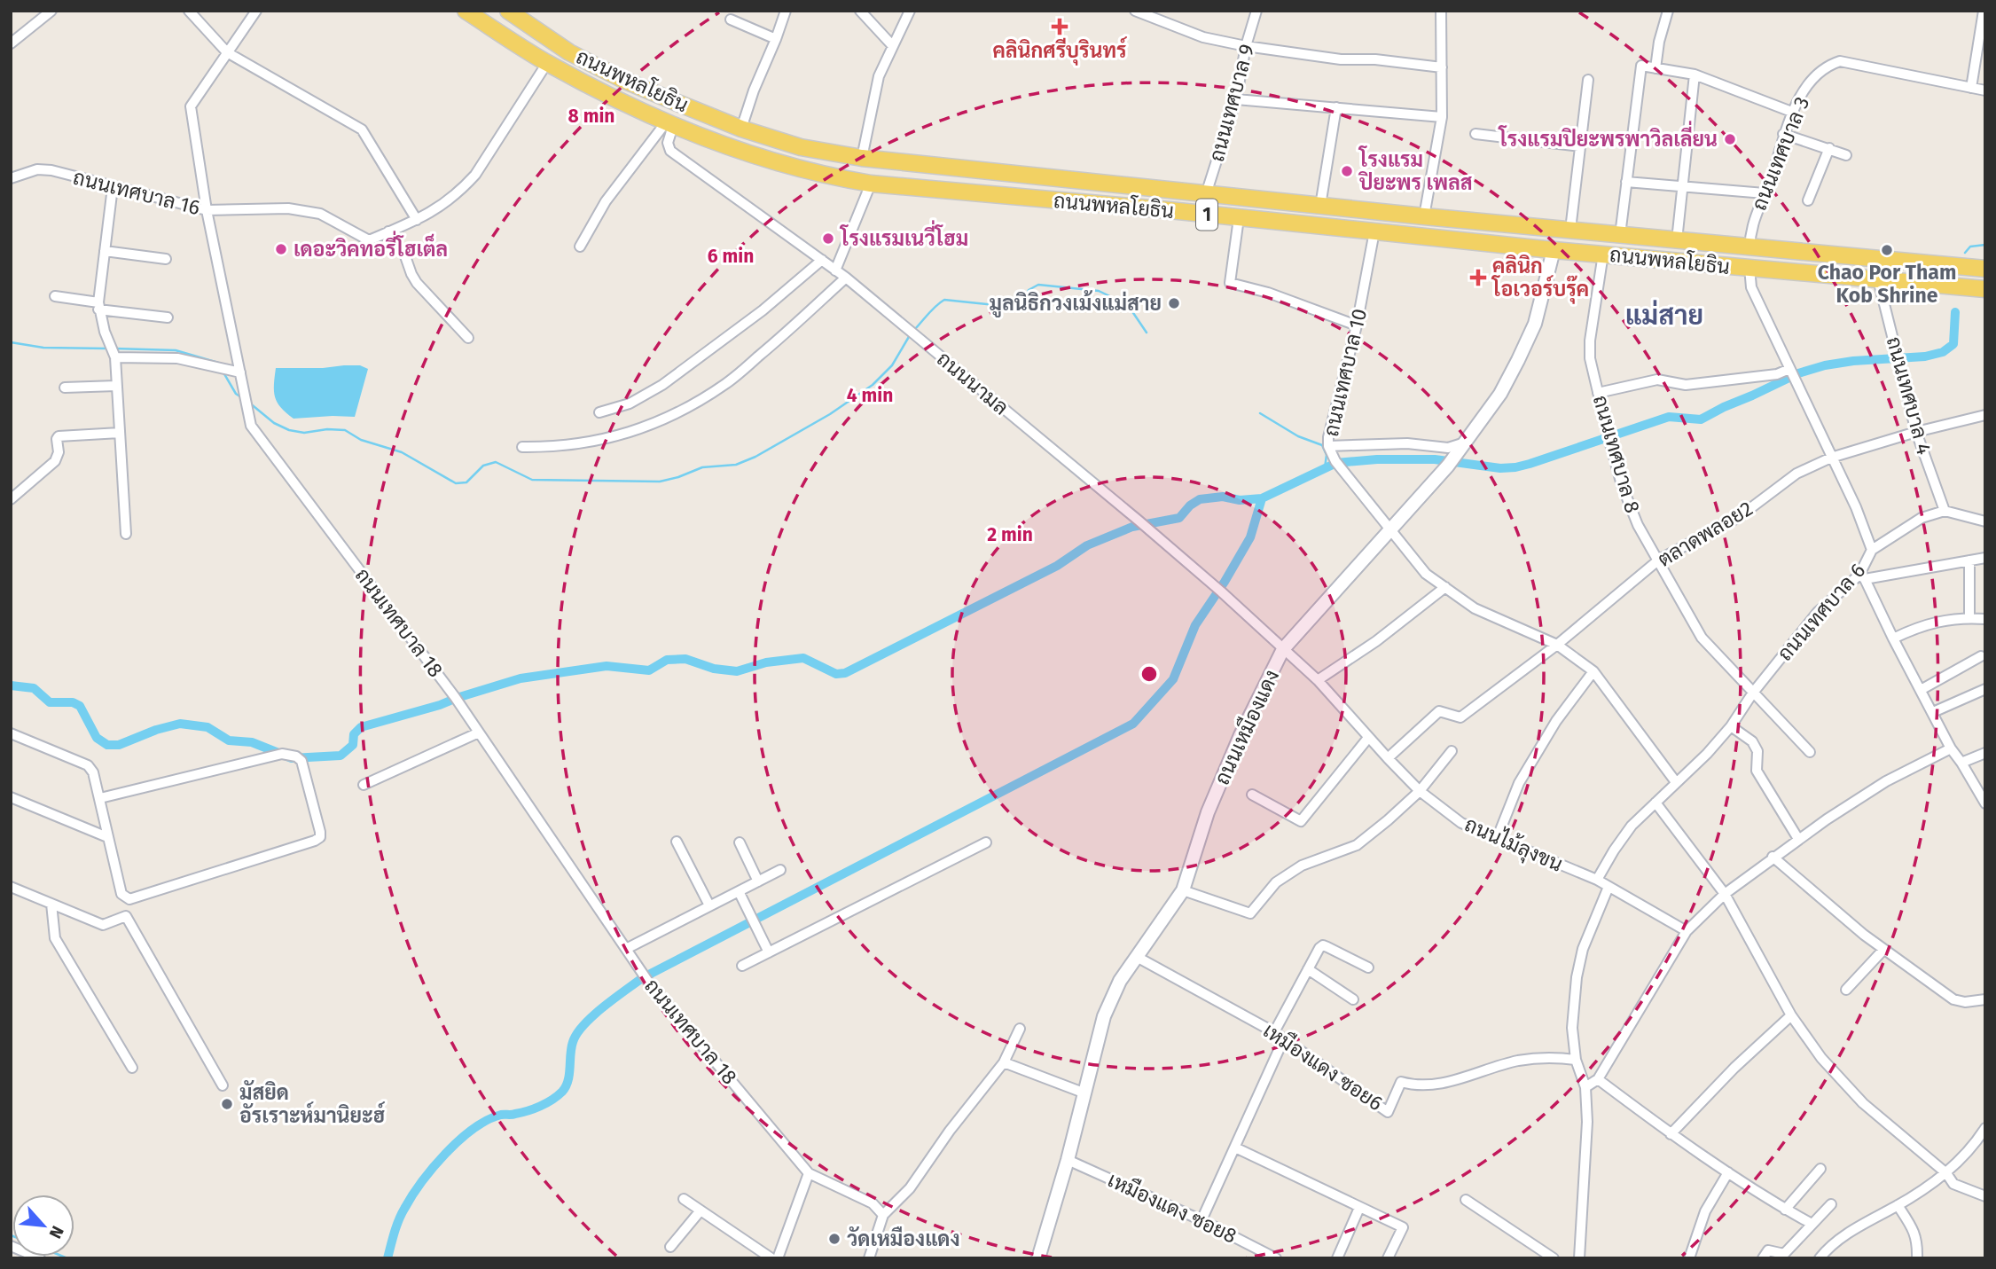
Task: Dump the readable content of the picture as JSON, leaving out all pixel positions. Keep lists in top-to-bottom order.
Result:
{
  "streets": {
    "main road": ["ถนนพหลโยธิน", "1"],
    "street": [
      "ถนนเทศบาล 9",
      "ถนนเทศบาล 3",
      "ถนนเทศบาล 16",
      "ถนนเทศบาล 10",
      "ถนนนามล",
      "ถนนเทศบาล 4",
      "ถนนเทศบาล 8",
      "ตลาดพลอย2",
      "ถนนเทศบาล 6",
      "ถนนเทศบาล 18",
      "ถนนเหมืองแดง",
      "ถนนไม้ลุงขน",
      "เหมืองแดง ซอย6",
      "เหมืองแดง ซอย8"
    ]
  },
  "crossings": [
    ["ถนนพหลโยธิน", "ถนนเทศบาล 9"],
    ["ถนนพหลโยธิน", "ถนนเทศบาล 3"],
    ["ถนนพหลโยธิน", "ถนนเทศบาล 16"],
    ["ถนนพหลโยธิน", "ถนนเทศบาล 10"],
    ["ถนนพหลโยธิน", "ถนนนามล"],
    ["ถนนพหลโยธิน", "ถนนเทศบาล 4"],
    ["ถนนพหลโยธิน", "ถนนเทศบาล 8"],
    ["ถนนพหลโยธิน", "ถนนเทศบาล 6"],
    ["ถนนพหลโยธิน", "ถนนเหมืองแดง"],
    ["ถนนเทศบาล 16", "ถนนเทศบาล 18"],
    ["ถนนเทศบาล 10", "ตลาดพลอย2"],
    ["ถนนเทศบาล 10", "ถนนเทศบาล 6"],
    ["ถนนเทศบาล 10", "ถนนเหมืองแดง"],
    ["ถนนนามล", "ถนนเหมืองแดง"],
    ["ถนนนามล", "ถนนไม้ลุงขน"],
    ["ถนนเทศบาล 4", "ตลาดพลอย2"],
    ["ถนนเทศบาล 8", "ตลาดพลอย2"],
    ["ถนนเทศบาล 8", "ถนนเทศบาล 6"],
    ["ตลาดพลอย2", "ถนนเทศบาล 6"],
    ["ตลาดพลอย2", "ถนนไม้ลุงขน"],
    ["ถนนเทศบาล 6", "ถนนไม้ลุงขน"],
    ["ถนนเหมืองแดง", "ถนนไม้ลุงขน"],
    ["ถนนเหมืองแดง", "เหมืองแดง ซอย6"],
    ["ถนนเหมืองแดง", "เหมืองแดง ซอย8"]
  ],
  "districts": ["แม่สาย"],
  "places": {
    "health": ["คลินิกศรีบุรินทร์", "คลินิก โอเวอร์บรุ๊ค"],
    "other": [
      "โรงแรมปิยะพรพาวิลเลี่ยน",
      "โรงแรม ปิยะพร เพลส",
      "โรงแรมเนวี่โฮม",
      "เดอะวิคทอรี่โฮเต็ล",
      "Chao Por Tham Kob Shrine",
      "มูลนิธิกวงเม้งแม่สาย",
      "มัสยิด อัรเราะห์มานิยะฮ์",
      "วัดเหมืองแดง"
    ]
  },
  "north": "bottom right",
  "rings": [
    "8 min",
    "6 min",
    "4 min",
    "2 min"
  ]
}
